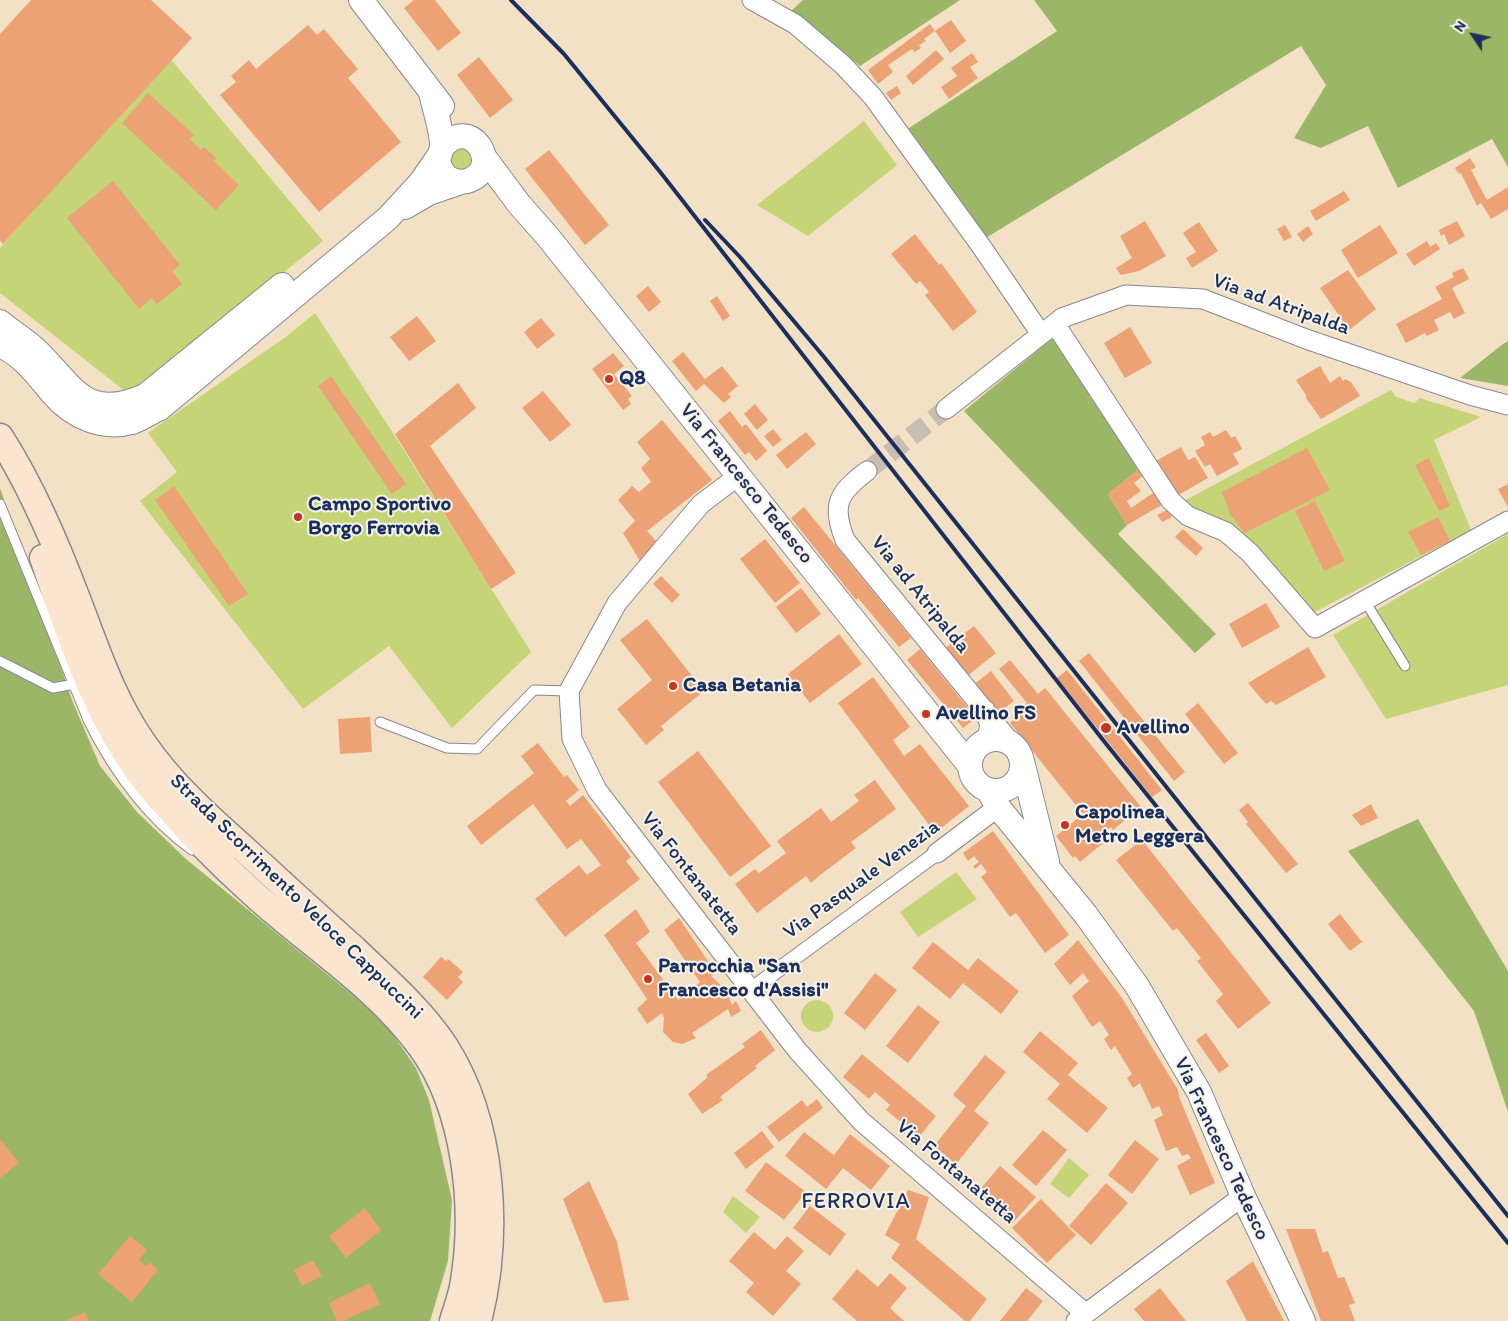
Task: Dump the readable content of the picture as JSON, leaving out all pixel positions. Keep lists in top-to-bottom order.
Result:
{
  "streets": {
    "main road": ["Strada Scorrimento Veloce Cappuccini"],
    "street": [
      "Via ad Atripalda",
      "Via Francesco Tedesco",
      "Via Fontanatetta",
      "Via Pasquale Venezia"
    ]
  },
  "crossings": [
    ["Via ad Atripalda", "Via Francesco Tedesco"],
    ["Via ad Atripalda", "Via Pasquale Venezia"],
    ["Via Francesco Tedesco", "Via Fontanatetta"],
    ["Via Francesco Tedesco", "Via Pasquale Venezia"],
    ["Via Fontanatetta", "Via Pasquale Venezia"]
  ],
  "districts": ["FERROVIA"],
  "places": [
    "Q8",
    "Campo Sportivo Borgo Ferrovia",
    "Casa Betania",
    "Avellino FS",
    "Avellino",
    "Capolinea Metro Leggera",
    "Parrocchia \"San Francesco d'Assisi\""
  ],
  "north": "top left"
}
